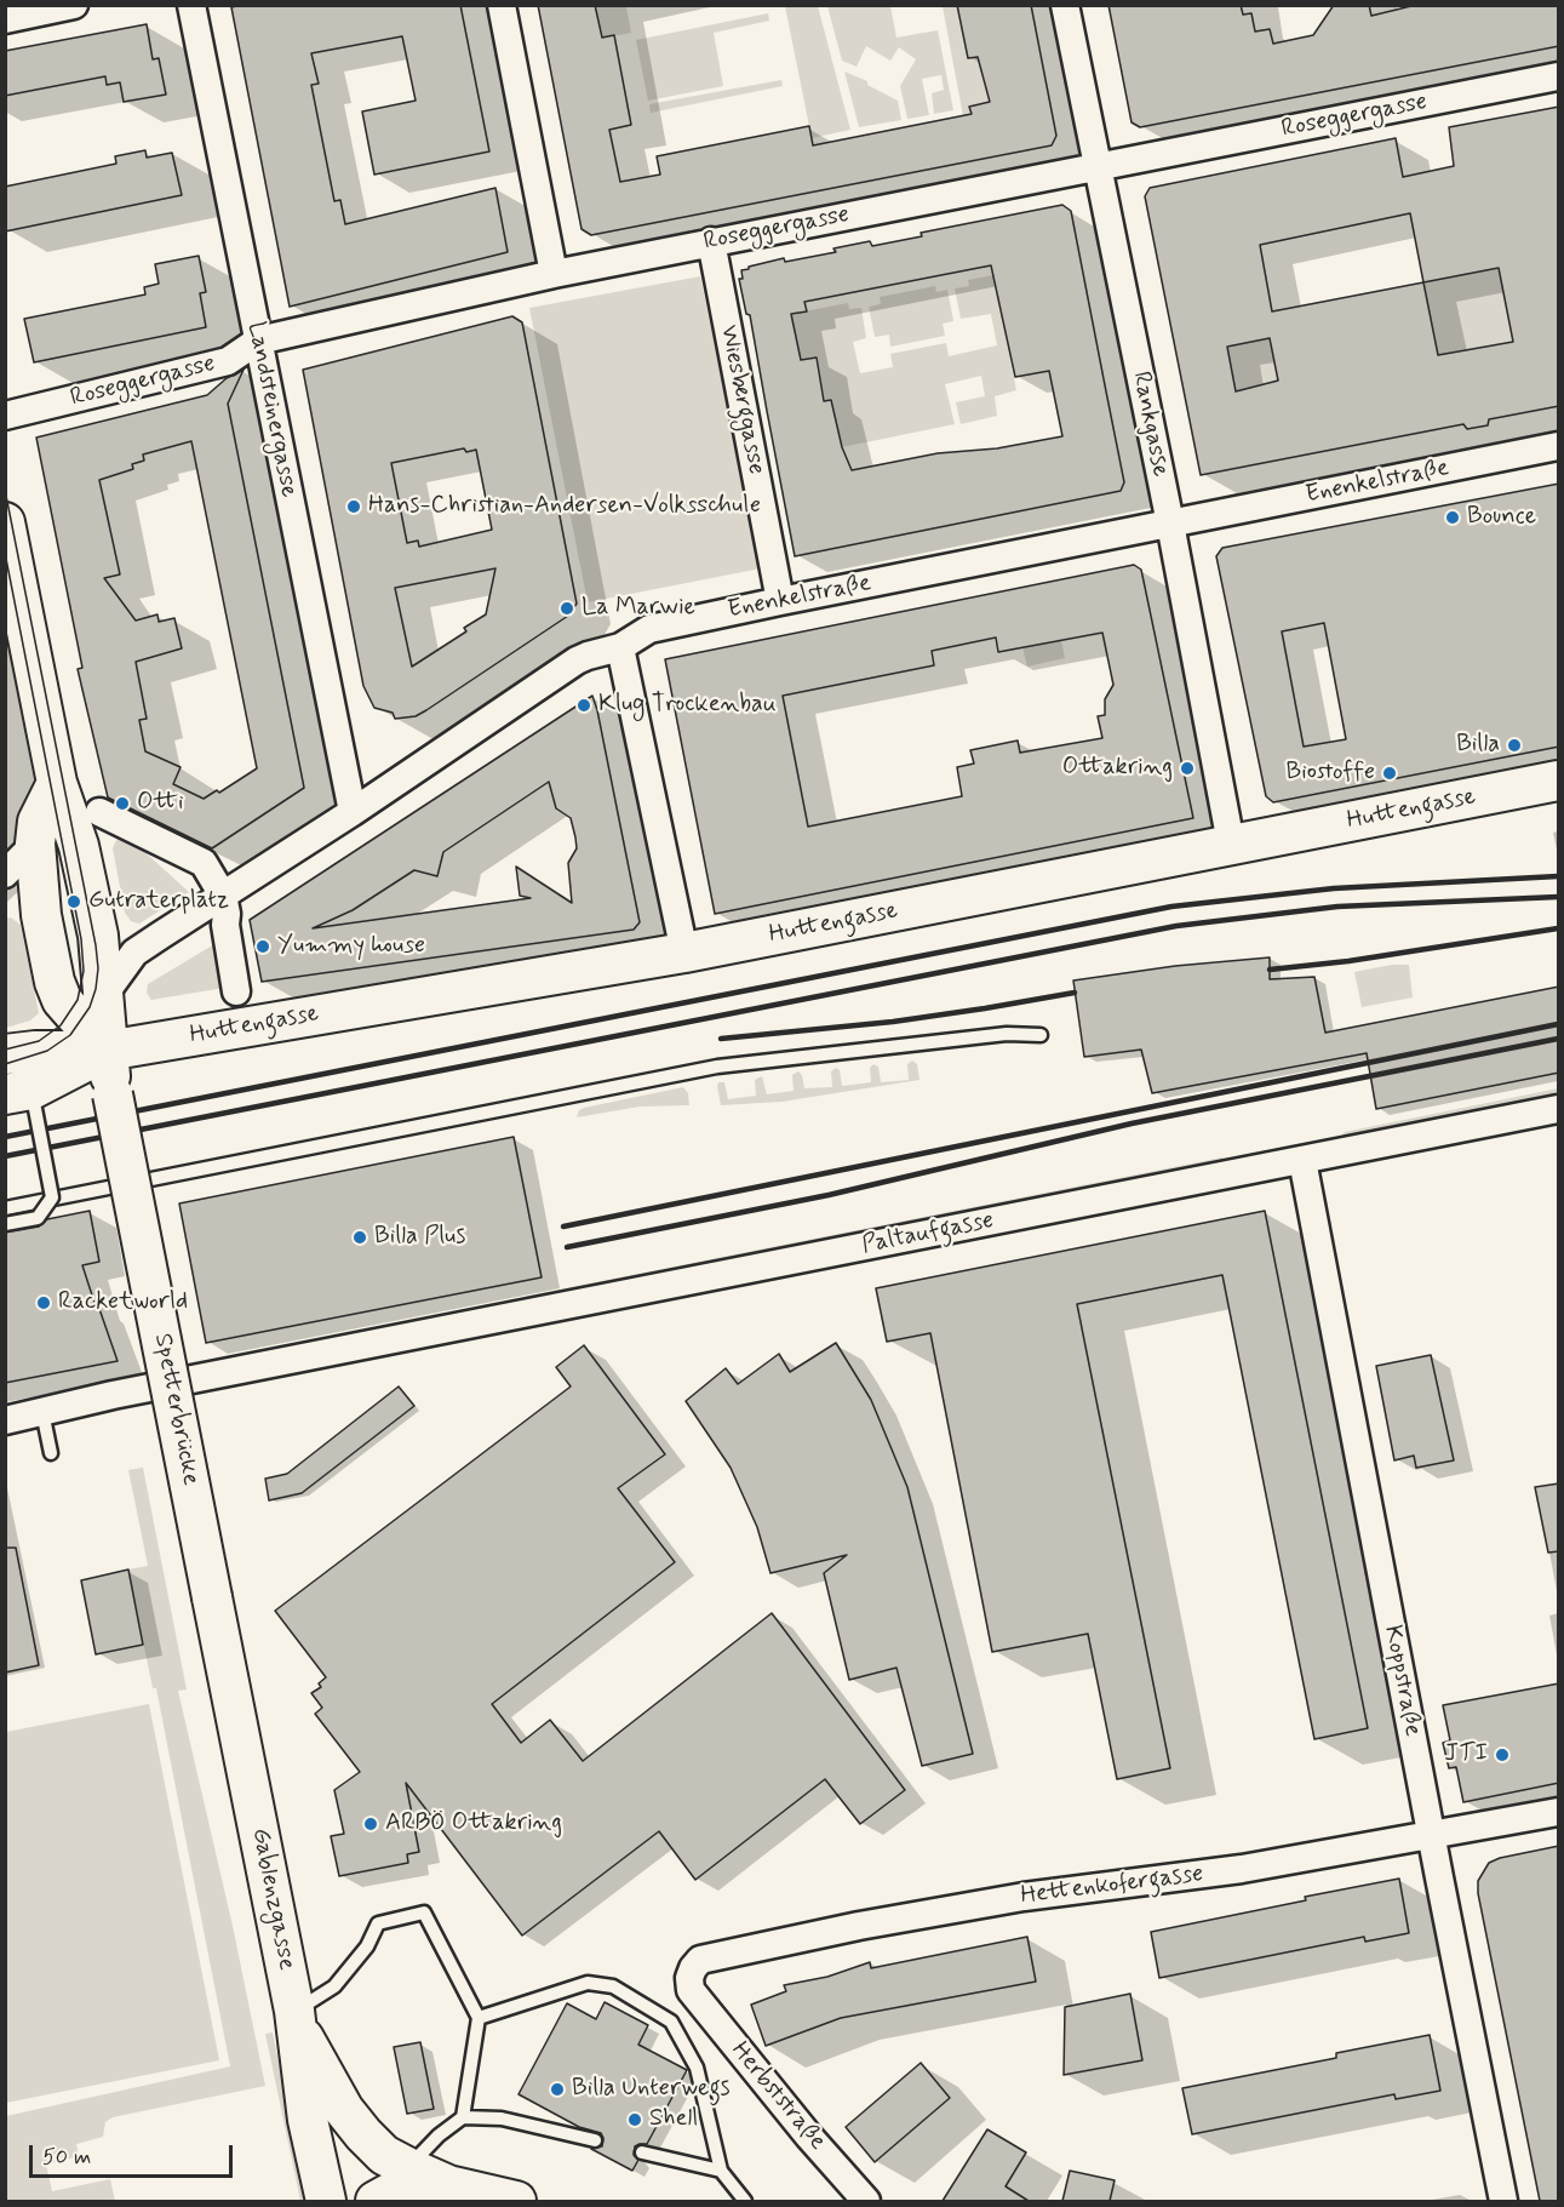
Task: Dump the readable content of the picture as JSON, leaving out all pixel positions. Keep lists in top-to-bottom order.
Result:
{
  "streets": {
    "main road": ["Huttengasse", "Spetterbrücke", "Gablenzgasse"],
    "street": [
      "Roseggergasse",
      "Wiesberggasse",
      "Landsteinergasse",
      "Rankgasse",
      "Enenkelstraße",
      "Paltaufgasse",
      "Koppstraße",
      "Hettenkofergasse",
      "Herbststraße"
    ]
  },
  "crossings": [
    ["Roseggergasse", "Wiesberggasse"],
    ["Roseggergasse", "Landsteinergasse"],
    ["Roseggergasse", "Rankgasse"],
    ["Wiesberggasse", "Enenkelstraße"],
    ["Landsteinergasse", "Enenkelstraße"],
    ["Rankgasse", "Enenkelstraße"],
    ["Rankgasse", "Huttengasse"],
    ["Enenkelstraße", "Spetterbrücke"],
    ["Huttengasse", "Spetterbrücke"],
    ["Paltaufgasse", "Koppstraße"],
    ["Spetterbrücke", "Gablenzgasse"],
    ["Koppstraße", "Hettenkofergasse"],
    ["Hettenkofergasse", "Herbststraße"]
  ],
  "places": [
    "Hans-Christian-Andersen-Volksschule",
    "Bounce",
    "La Marwie",
    "Klug Trockenbau",
    "Billa",
    "Ottakring",
    "Biostoffe",
    "Otti",
    "Gutraterplatz",
    "Yummy house",
    "Billa Plus",
    "Racketworld",
    "JTI",
    "ARBÖ Ottakring",
    "Billa Unterwegs",
    "Shell"
  ],
  "scale_bar": "50 m"
}
